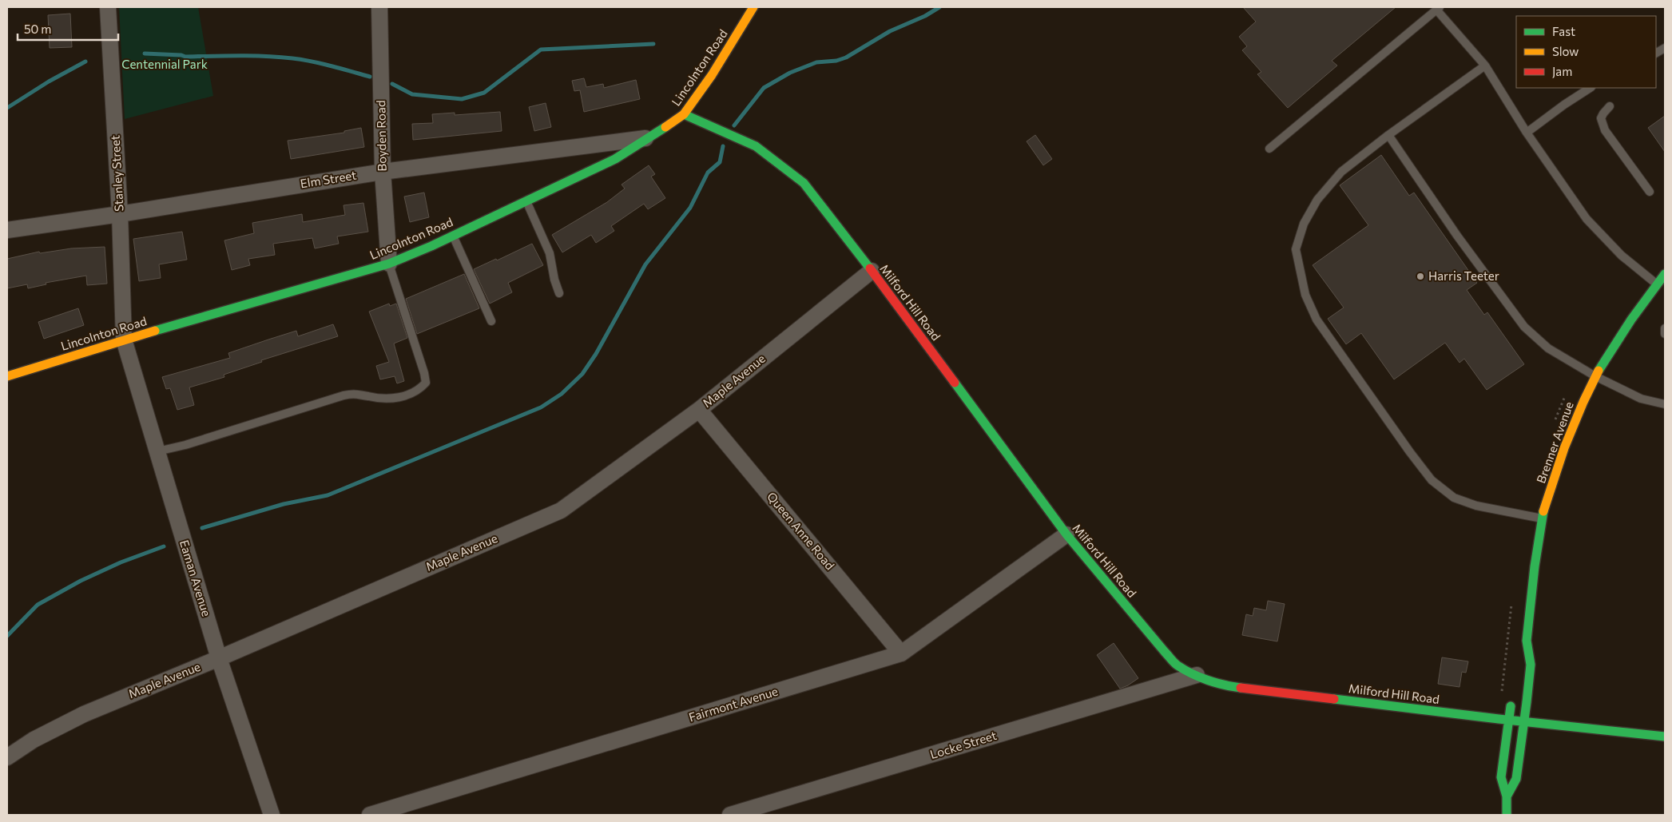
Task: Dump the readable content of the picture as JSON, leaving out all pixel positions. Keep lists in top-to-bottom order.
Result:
{
  "streets": {
    "street": [
      "Lincolnton Road",
      "Boyden Road",
      "Stanley Street",
      "Elm Street",
      "Milford Hill Road",
      "Maple Avenue",
      "Brenner Avenue",
      "Queen Anne Road",
      "Eaman Avenue",
      "Fairmont Avenue",
      "Locke Street"
    ]
  },
  "crossings": [
    ["Lincolnton Road", "Boyden Road"],
    ["Lincolnton Road", "Stanley Street"],
    ["Lincolnton Road", "Elm Street"],
    ["Lincolnton Road", "Milford Hill Road"],
    ["Lincolnton Road", "Eaman Avenue"],
    ["Boyden Road", "Elm Street"],
    ["Stanley Street", "Elm Street"],
    ["Stanley Street", "Eaman Avenue"],
    ["Milford Hill Road", "Maple Avenue"],
    ["Milford Hill Road", "Brenner Avenue"],
    ["Milford Hill Road", "Fairmont Avenue"],
    ["Milford Hill Road", "Locke Street"],
    ["Maple Avenue", "Queen Anne Road"],
    ["Maple Avenue", "Eaman Avenue"],
    ["Queen Anne Road", "Fairmont Avenue"]
  ],
  "parks": ["Centennial Park"],
  "places": ["Harris Teeter"],
  "legend": ["Fast", "Slow", "Jam"],
  "scale_bar": "50 m"
}
